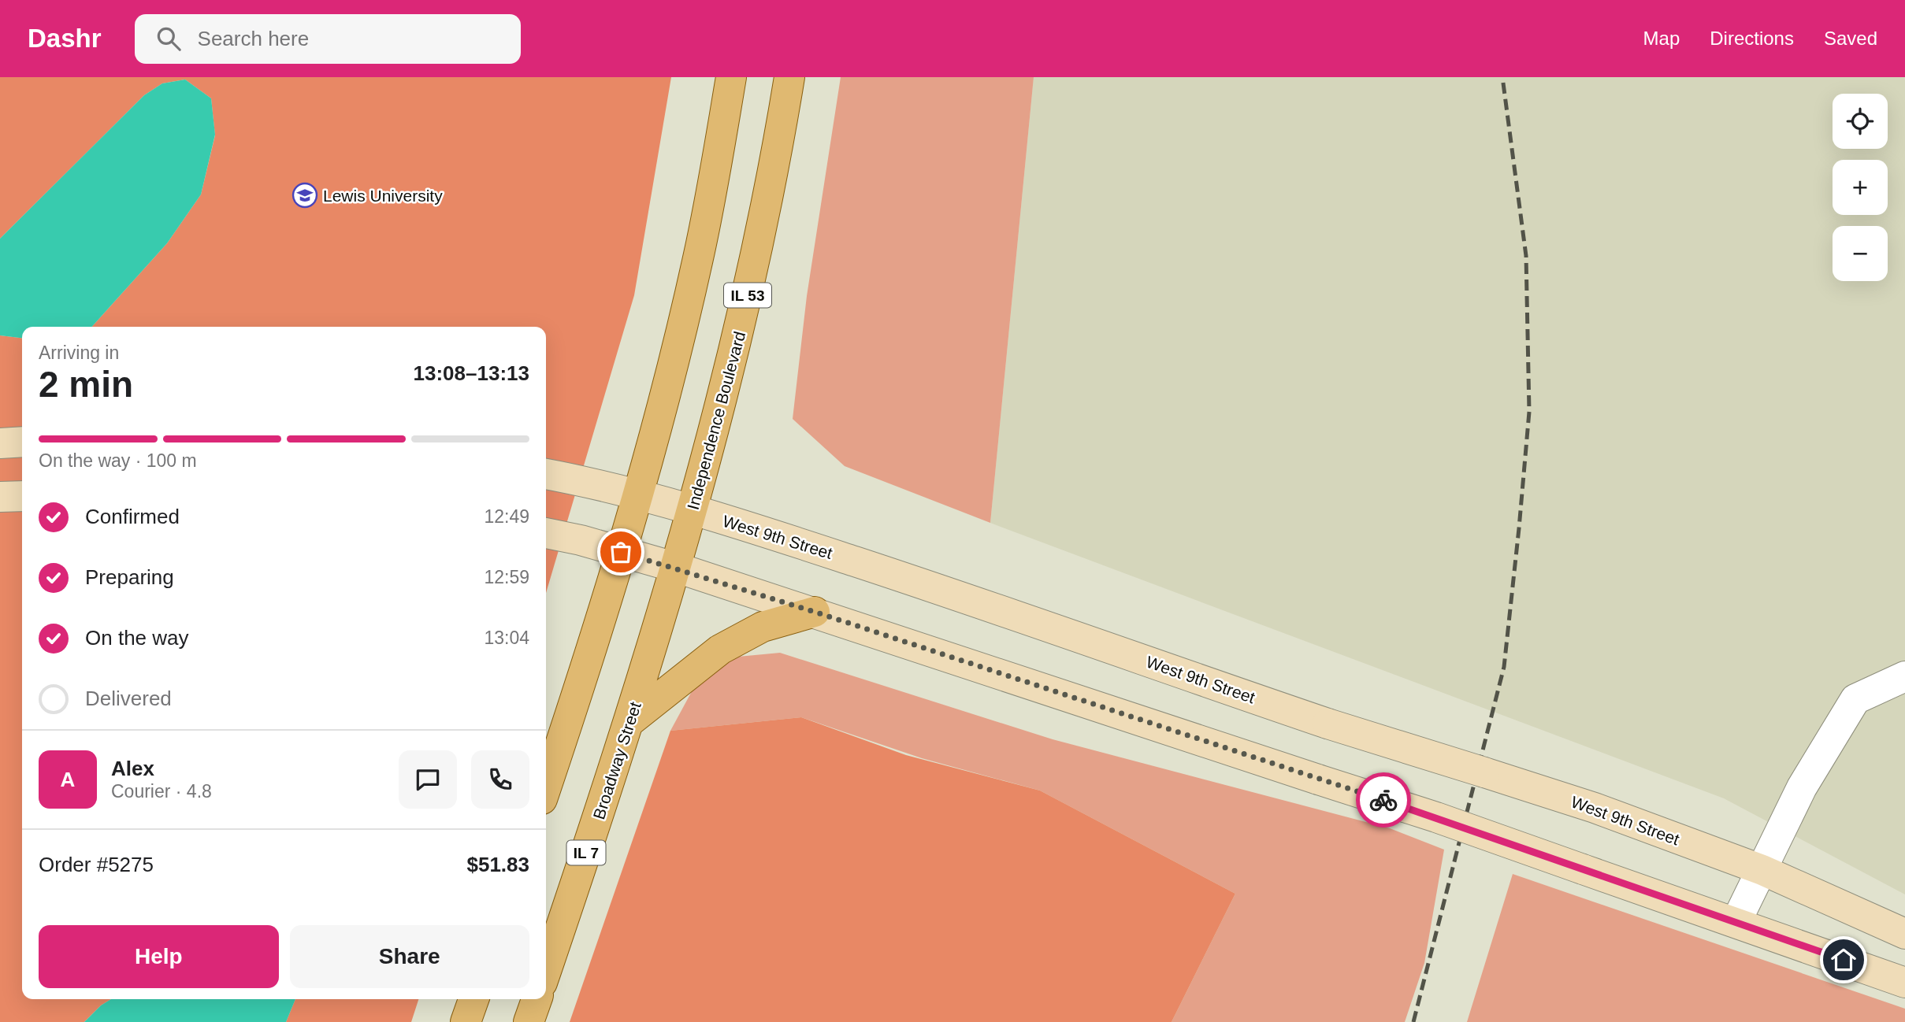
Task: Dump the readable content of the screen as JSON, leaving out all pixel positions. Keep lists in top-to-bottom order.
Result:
{
  "streets": {
    "main road": [
      "IL 53",
      "Independence Boulevard",
      "West 9th Street",
      "Broadway Street",
      "IL 7"
    ]
  },
  "crossings": [
    ["Independence Boulevard", "West 9th Street"],
    ["Independence Boulevard", "Broadway Street"]
  ],
  "places": {
    "school or university": ["Lewis University"]
  },
  "page": {
    "header": "Dashr",
    "search": "Search here",
    "nav": ["Map", "Directions", "Saved"],
    "map_buttons": ["+", "−"],
    "heading": ["2 min", "Arriving in", "13:08–13:13"],
    "panel": [
      "Alex",
      "Courier · 4.8",
      "Order #5275",
      "$51.83"
    ],
    "bar": "On the way · 100 m",
    "list": [
      ["Confirmed", "12:49"],
      ["Preparing", "12:59"],
      ["On the way", "13:04"],
      "Delivered"
    ],
    "round": "A",
    "buttons": ["Help", "Share"]
  }
}
